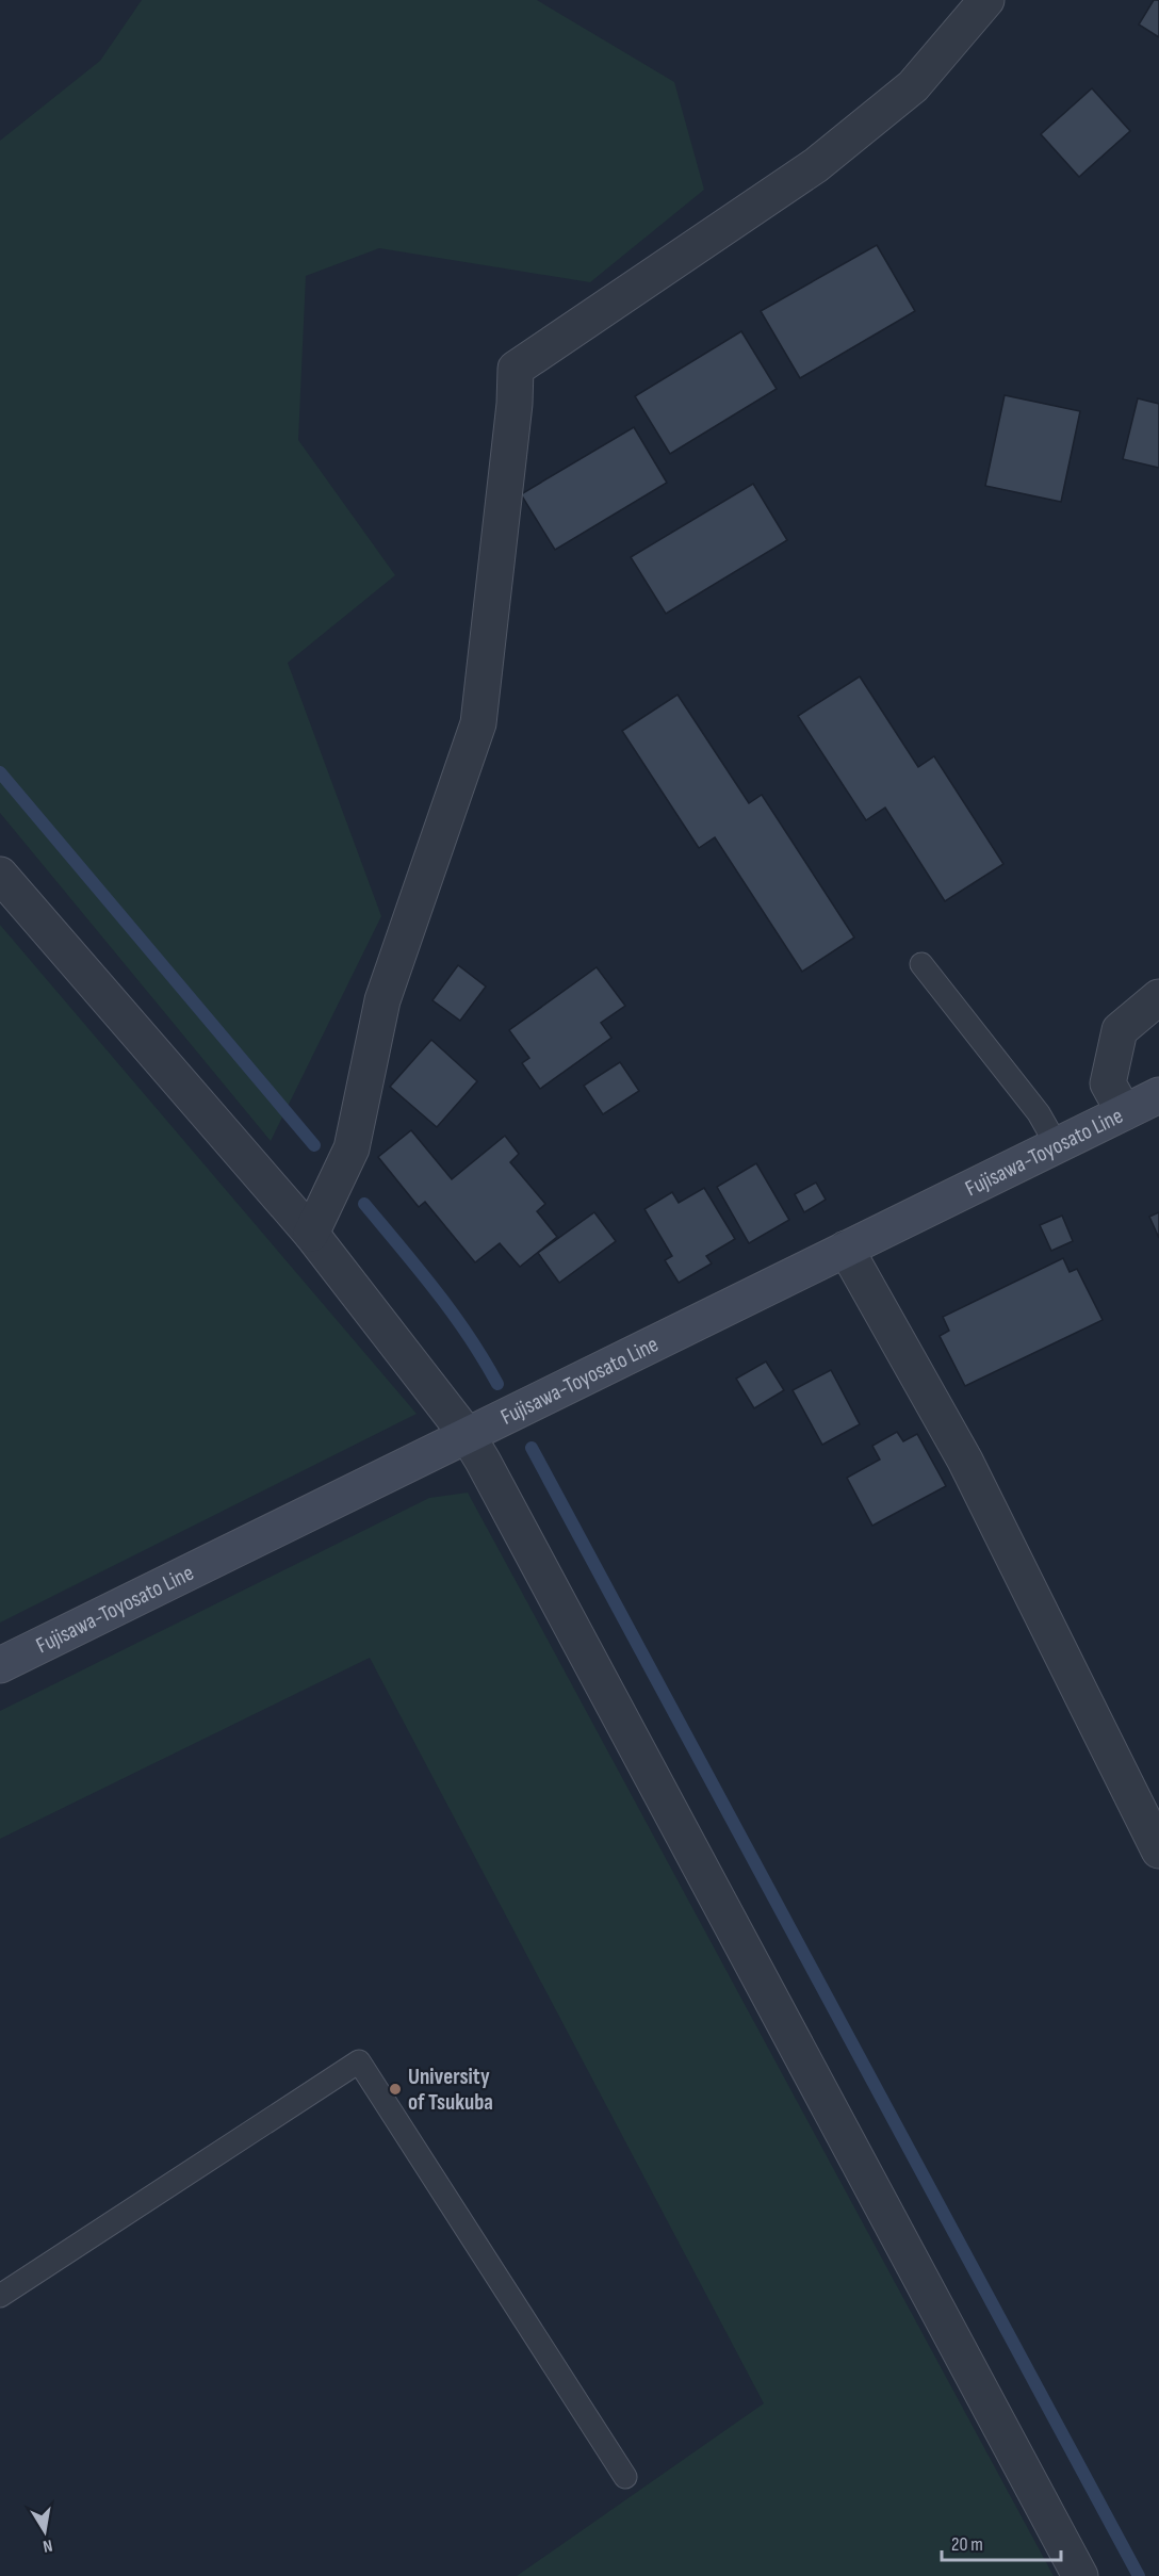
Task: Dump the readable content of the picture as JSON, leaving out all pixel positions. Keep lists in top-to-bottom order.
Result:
{
  "streets": {
    "main road": ["Fujisawa-Toyosato Line"]
  },
  "places": ["University of Tsukuba"],
  "scale_bar": "20 m",
  "north": "bottom"
}
